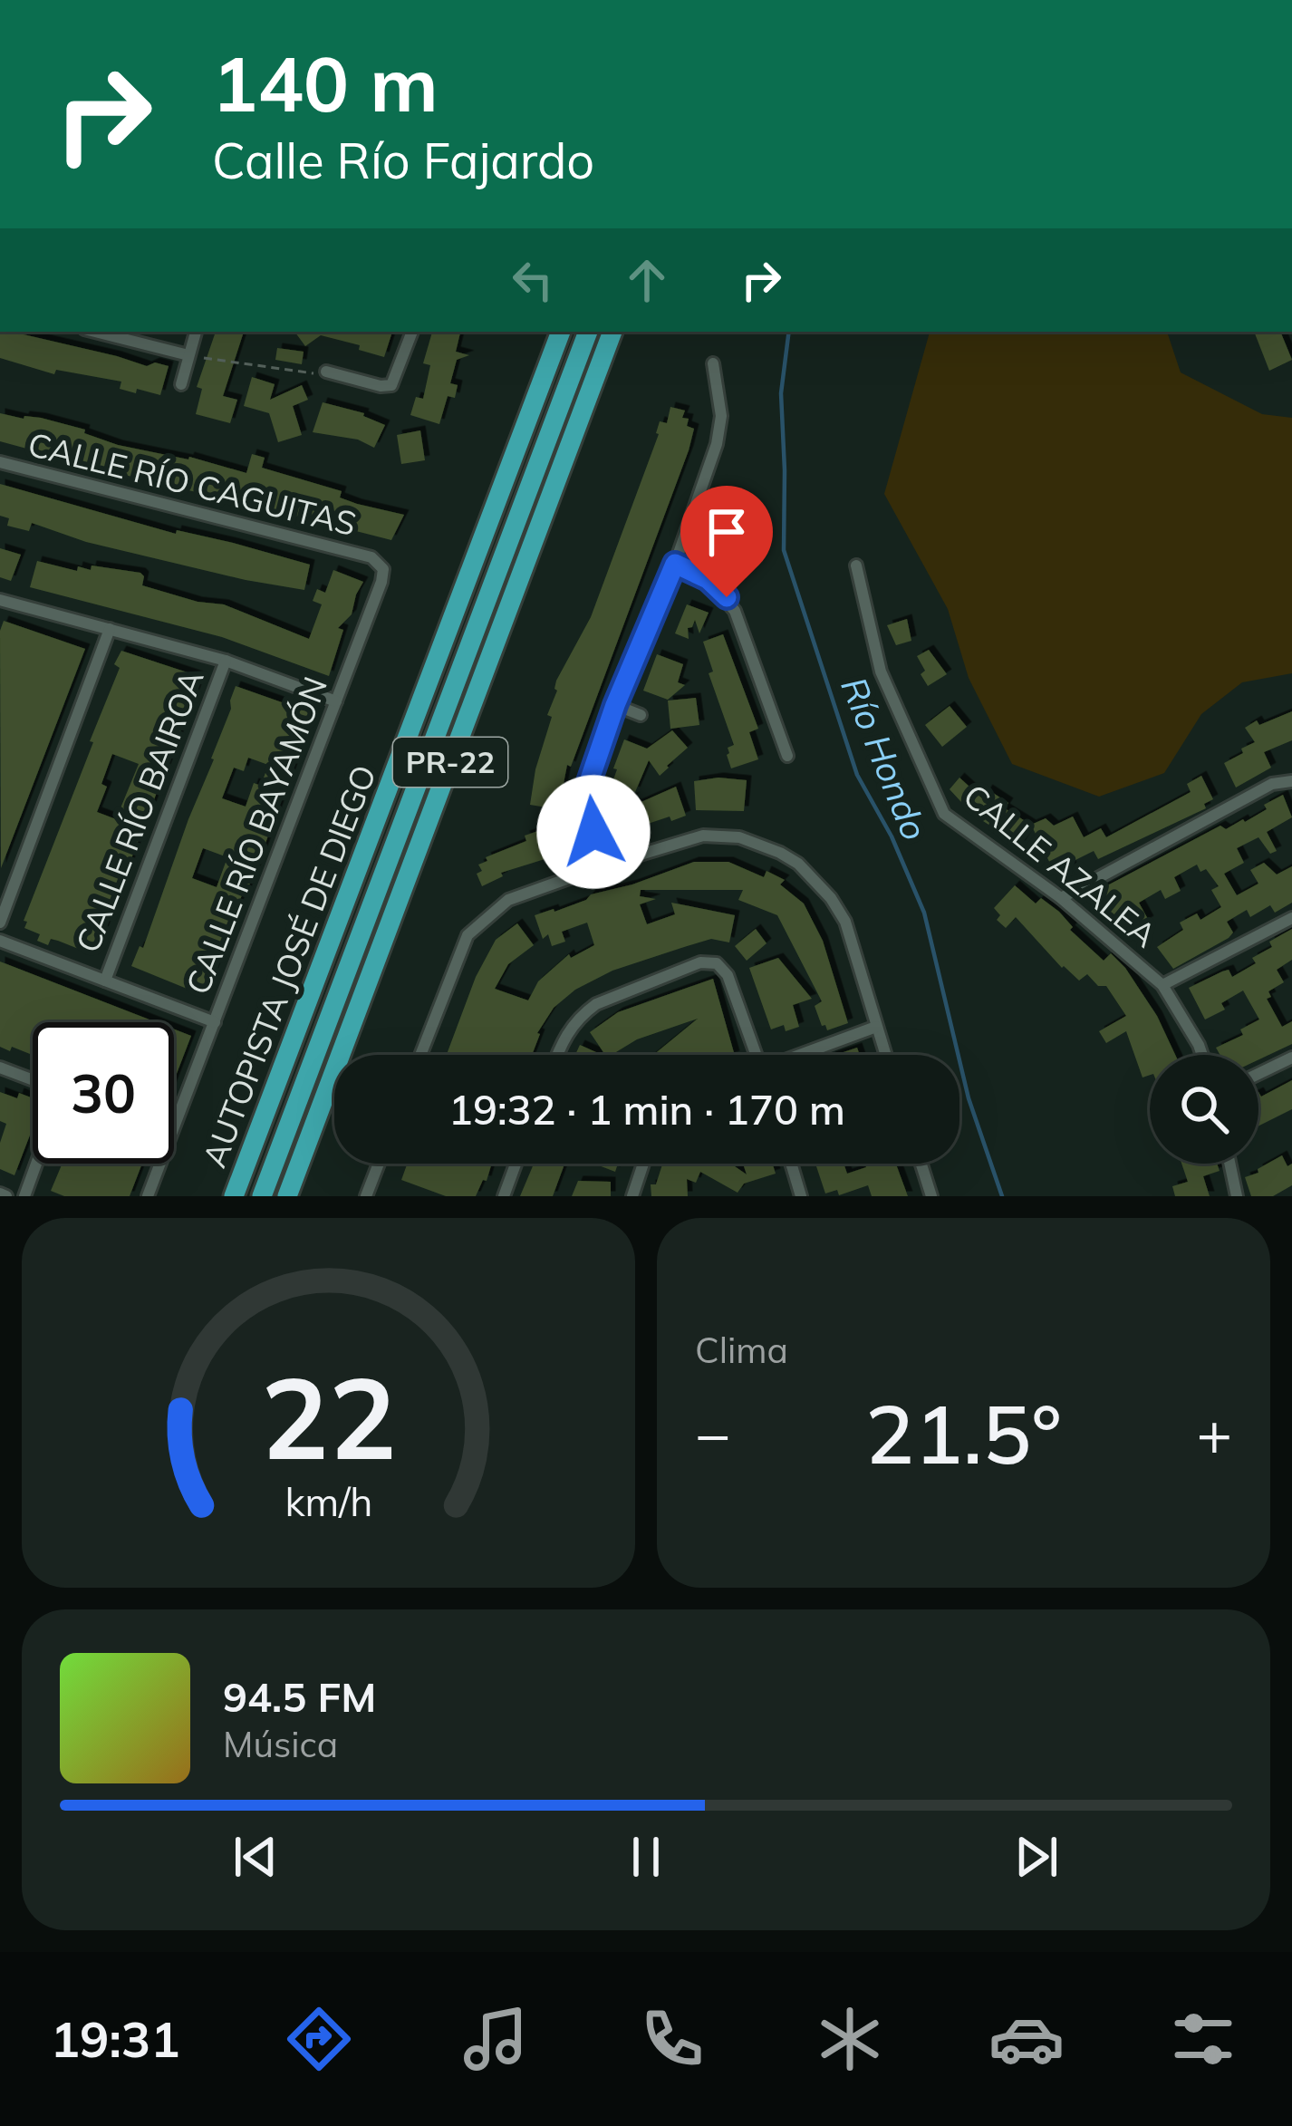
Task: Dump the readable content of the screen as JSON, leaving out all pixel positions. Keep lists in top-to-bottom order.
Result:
{
  "streets": {
    "highway": ["PR-22", "AUTOPISTA JOSÉ DE DIEGO"],
    "street": [
      "CALLE RÍO CAGUITAS",
      "CALLE RÍO BAIROA",
      "CALLE RÍO BAYAMÓN",
      "CALLE AZALEA"
    ]
  },
  "crossings": [
    ["CALLE RÍO CAGUITAS", "CALLE RÍO BAYAMÓN"]
  ],
  "water": ["Río Hondo"],
  "page": {
    "turn": ["140 m", "Calle Río Fajardo"],
    "limit": "30",
    "trip": "19:32 · 1 min · 170 m",
    "tile": "Clima",
    "heat": ["−", "21.5°", "+"],
    "song": ["94.5 FM", "Música"],
    "tabs": "19:31",
    "gauge": ["22", "km/h"]
  }
}
